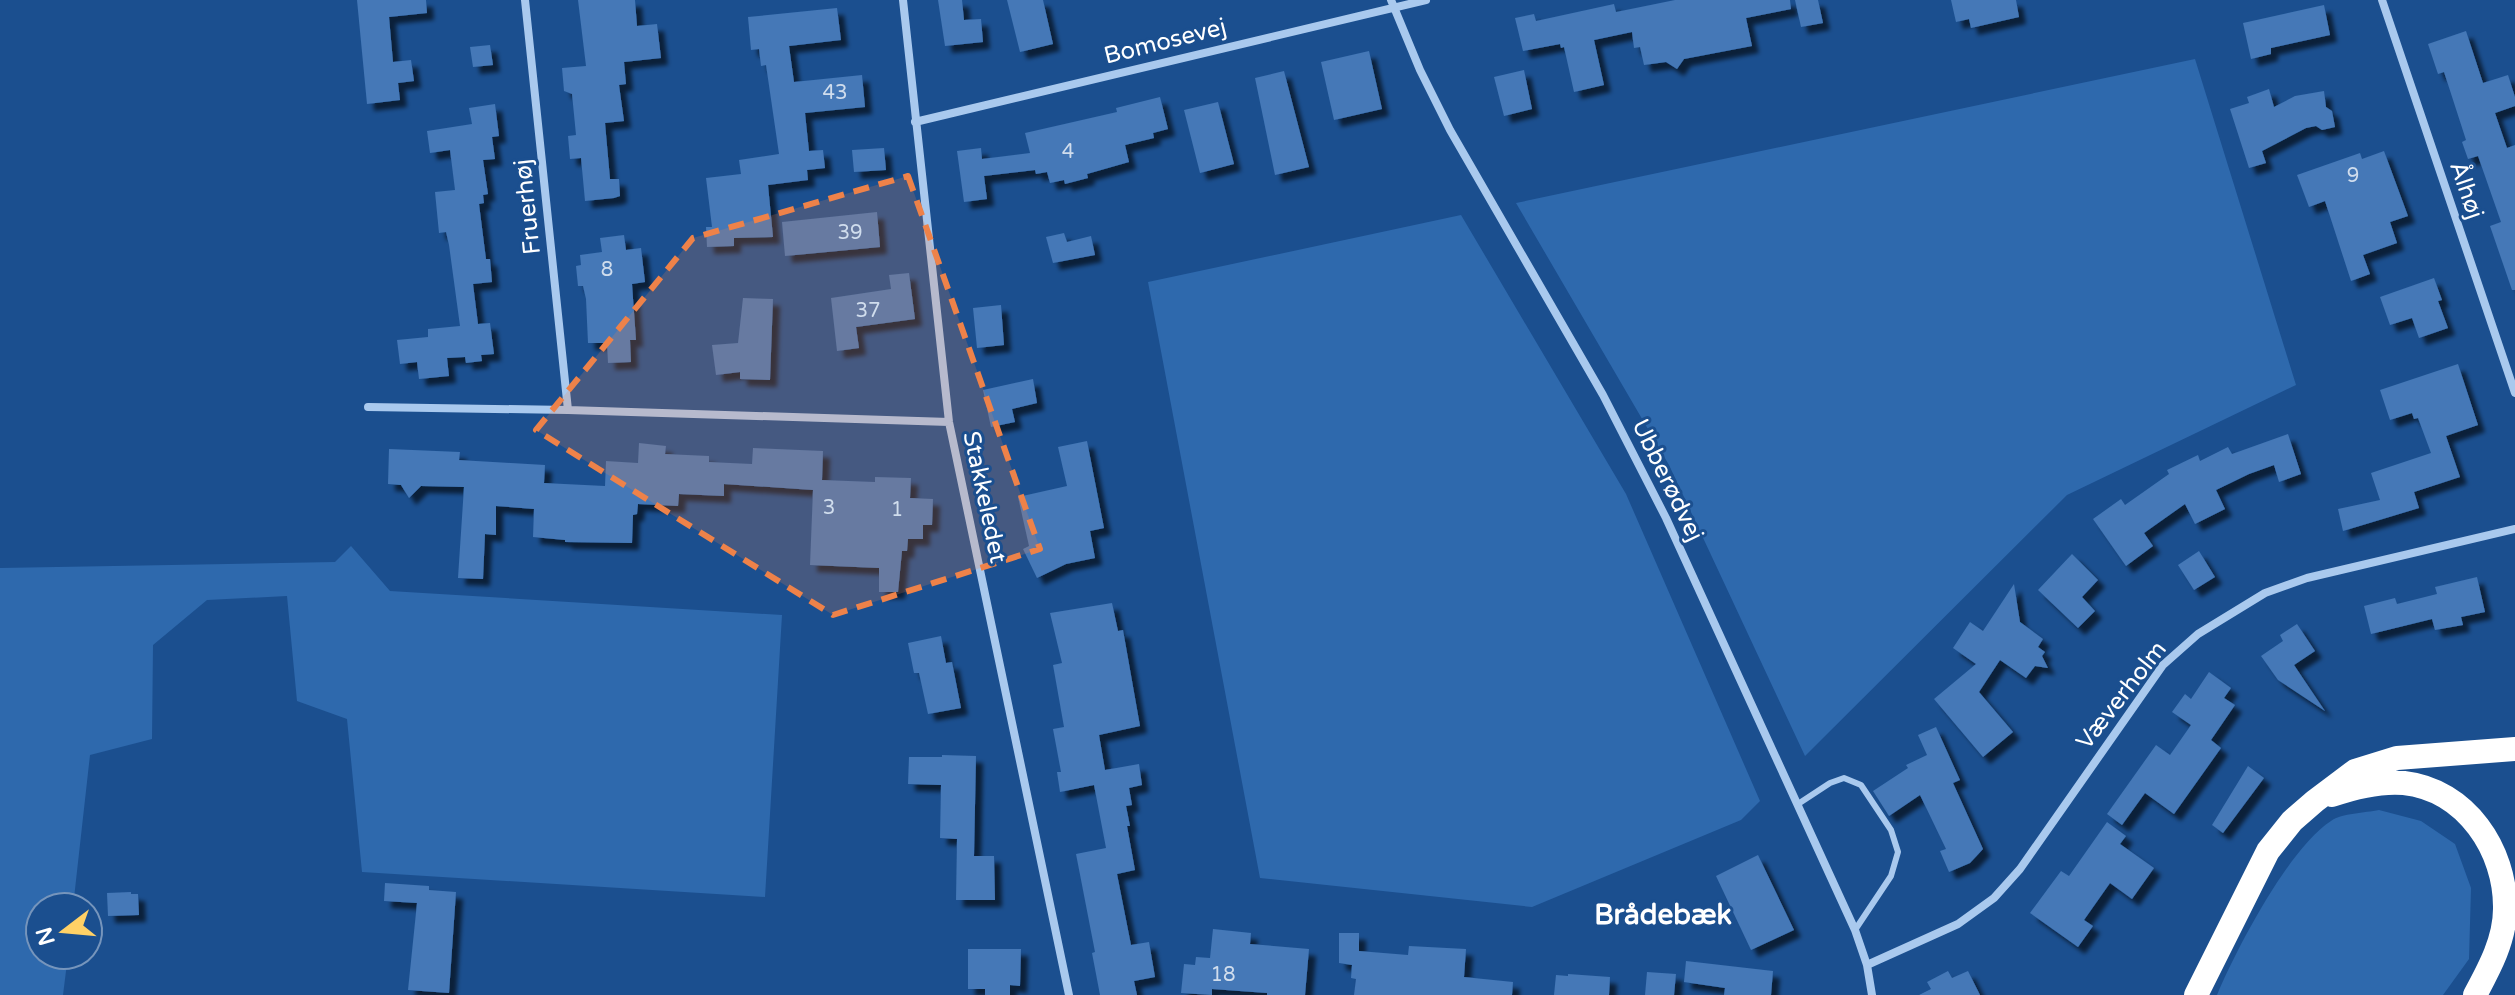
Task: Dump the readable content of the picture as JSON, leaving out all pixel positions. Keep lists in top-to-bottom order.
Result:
{
  "streets": {
    "street": [
      "Bomosevej",
      "Ålhøj",
      "Fruerhøj",
      "Ubberødvej",
      "Stakkeledet",
      "Væverholm"
    ]
  },
  "crossings": [
    ["Bomosevej", "Ubberødvej"],
    ["Bomosevej", "Stakkeledet"],
    ["Ubberødvej", "Væverholm"]
  ],
  "districts": ["Brådebæk"],
  "house_numbers": [
    "43",
    "4",
    "9",
    "39",
    "8",
    "37",
    "3",
    "1",
    "18"
  ],
  "north": "left"
}
